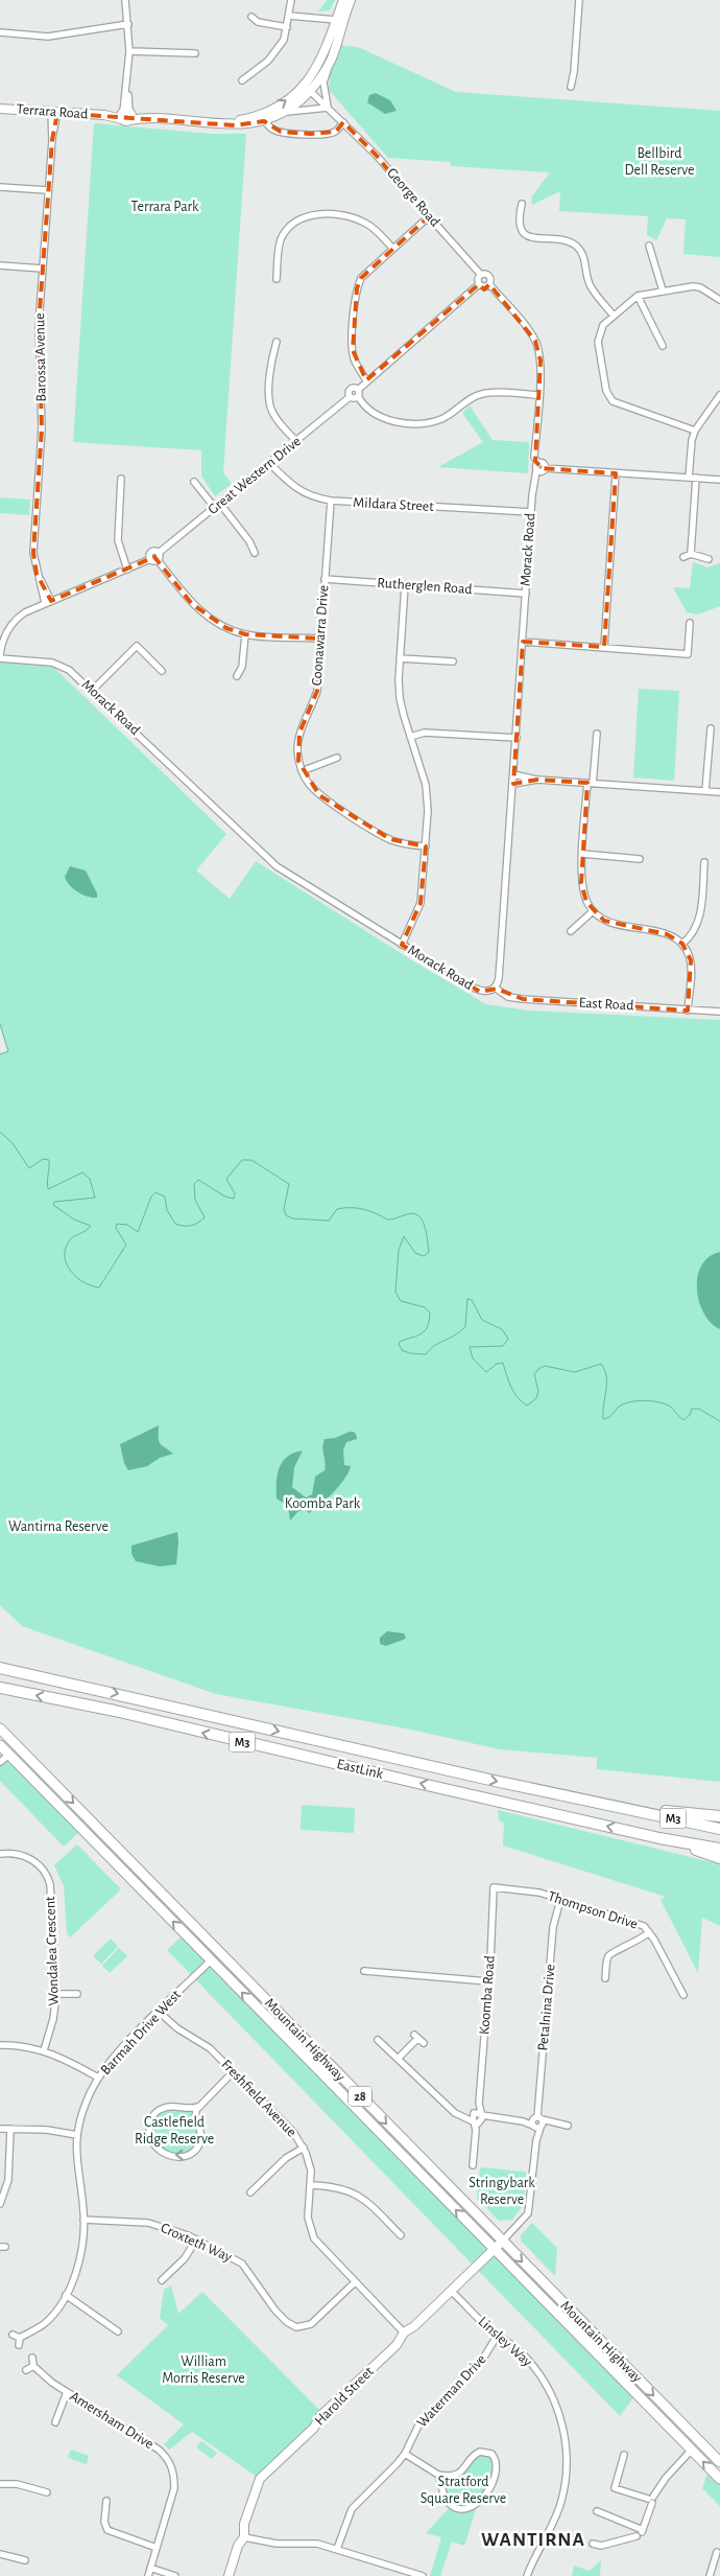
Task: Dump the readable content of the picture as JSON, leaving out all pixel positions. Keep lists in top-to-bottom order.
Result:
{
  "streets": {
    "highway": ["M3", "EastLink"],
    "main road": ["Mountain Highway", "28"],
    "street": [
      "Terrara Road",
      "George Road",
      "Barossa Avenue",
      "Great Western Drive",
      "Mildara Street",
      "Morack Road",
      "Rutherglen Road",
      "Coonawarra Drive",
      "East Road",
      "Thompson Drive",
      "Wondalea Crescent",
      "Koomba Road",
      "Petalnina Drive",
      "Barmah Drive West",
      "Freshfield Avenue",
      "Croxteth Way",
      "Linsley Way",
      "Waterman Drive",
      "Harold Street",
      "Amersham Drive"
    ]
  },
  "crossings": [
    ["Terrara Road", "George Road"],
    ["Terrara Road", "Barossa Avenue"],
    ["Great Western Drive", "Mildara Street"],
    ["Mildara Street", "Morack Road"],
    ["Mildara Street", "Coonawarra Drive"],
    ["Morack Road", "Rutherglen Road"],
    ["Morack Road", "East Road"],
    ["Rutherglen Road", "Coonawarra Drive"],
    ["Thompson Drive", "Koomba Road"],
    ["Thompson Drive", "Petalnina Drive"],
    ["Barmah Drive West", "Mountain Highway"],
    ["Barmah Drive West", "Freshfield Avenue"],
    ["Barmah Drive West", "Croxteth Way"],
    ["Mountain Highway", "Harold Street"],
    ["Freshfield Avenue", "Croxteth Way"],
    ["Freshfield Avenue", "Harold Street"],
    ["Linsley Way", "Waterman Drive"],
    ["Linsley Way", "Harold Street"]
  ],
  "districts": ["WANTIRNA"],
  "parks": [
    "Bellbird Dell Reserve",
    "Terrara Park",
    "Koomba Park",
    "Wantirna Reserve",
    "Castlefield Ridge Reserve",
    "Stringybark Reserve",
    "William Morris Reserve",
    "Stratford Square Reserve"
  ]
}
